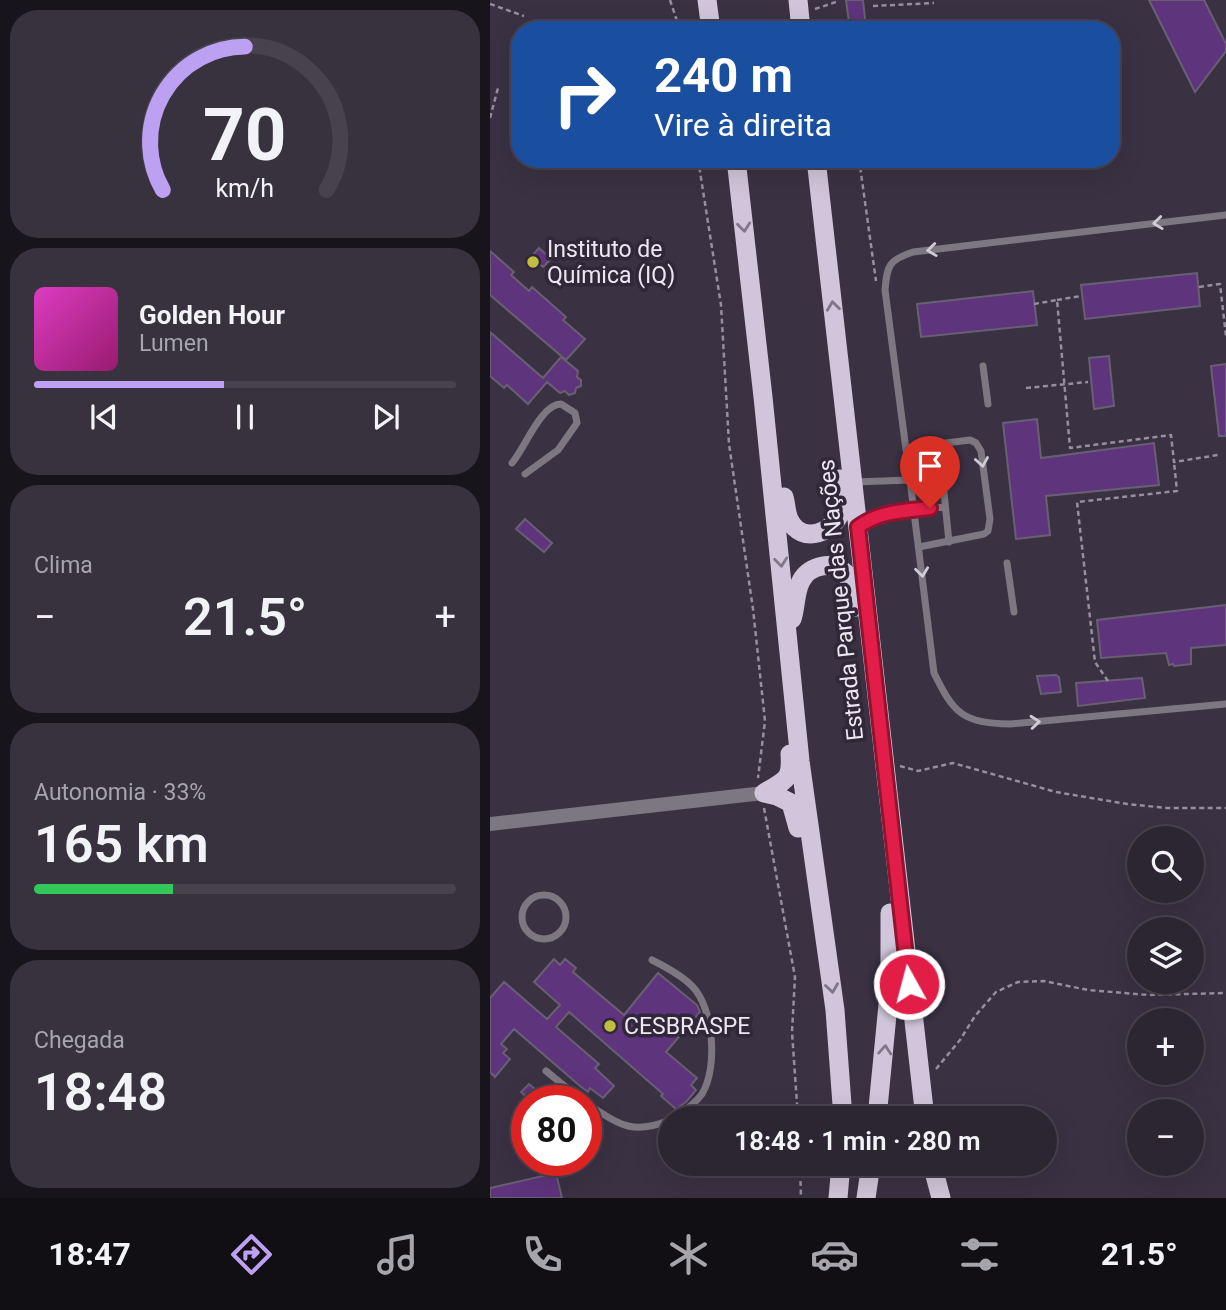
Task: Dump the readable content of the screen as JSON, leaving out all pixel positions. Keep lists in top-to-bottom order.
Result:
{
  "streets": {
    "highway": ["Estrada Parque das Nações"]
  },
  "places": ["Instituto de Química (IQ)", "CESBRASPE"],
  "page": {
    "turn": ["240 m", "Vire à direita"],
    "song": ["Golden Hour", "Lumen"],
    "tile": [
      "Clima",
      ["Autonomia · 33%", "165 km"],
      ["Chegada", "18:48"]
    ],
    "heat": ["−", "21.5°", "+"],
    "map_buttons": ["+", "−"],
    "limit": "80",
    "trip": "18:48 · 1 min · 280 m",
    "tabs": ["18:47", "21.5°"],
    "gauge": ["70", "km/h"]
  }
}
